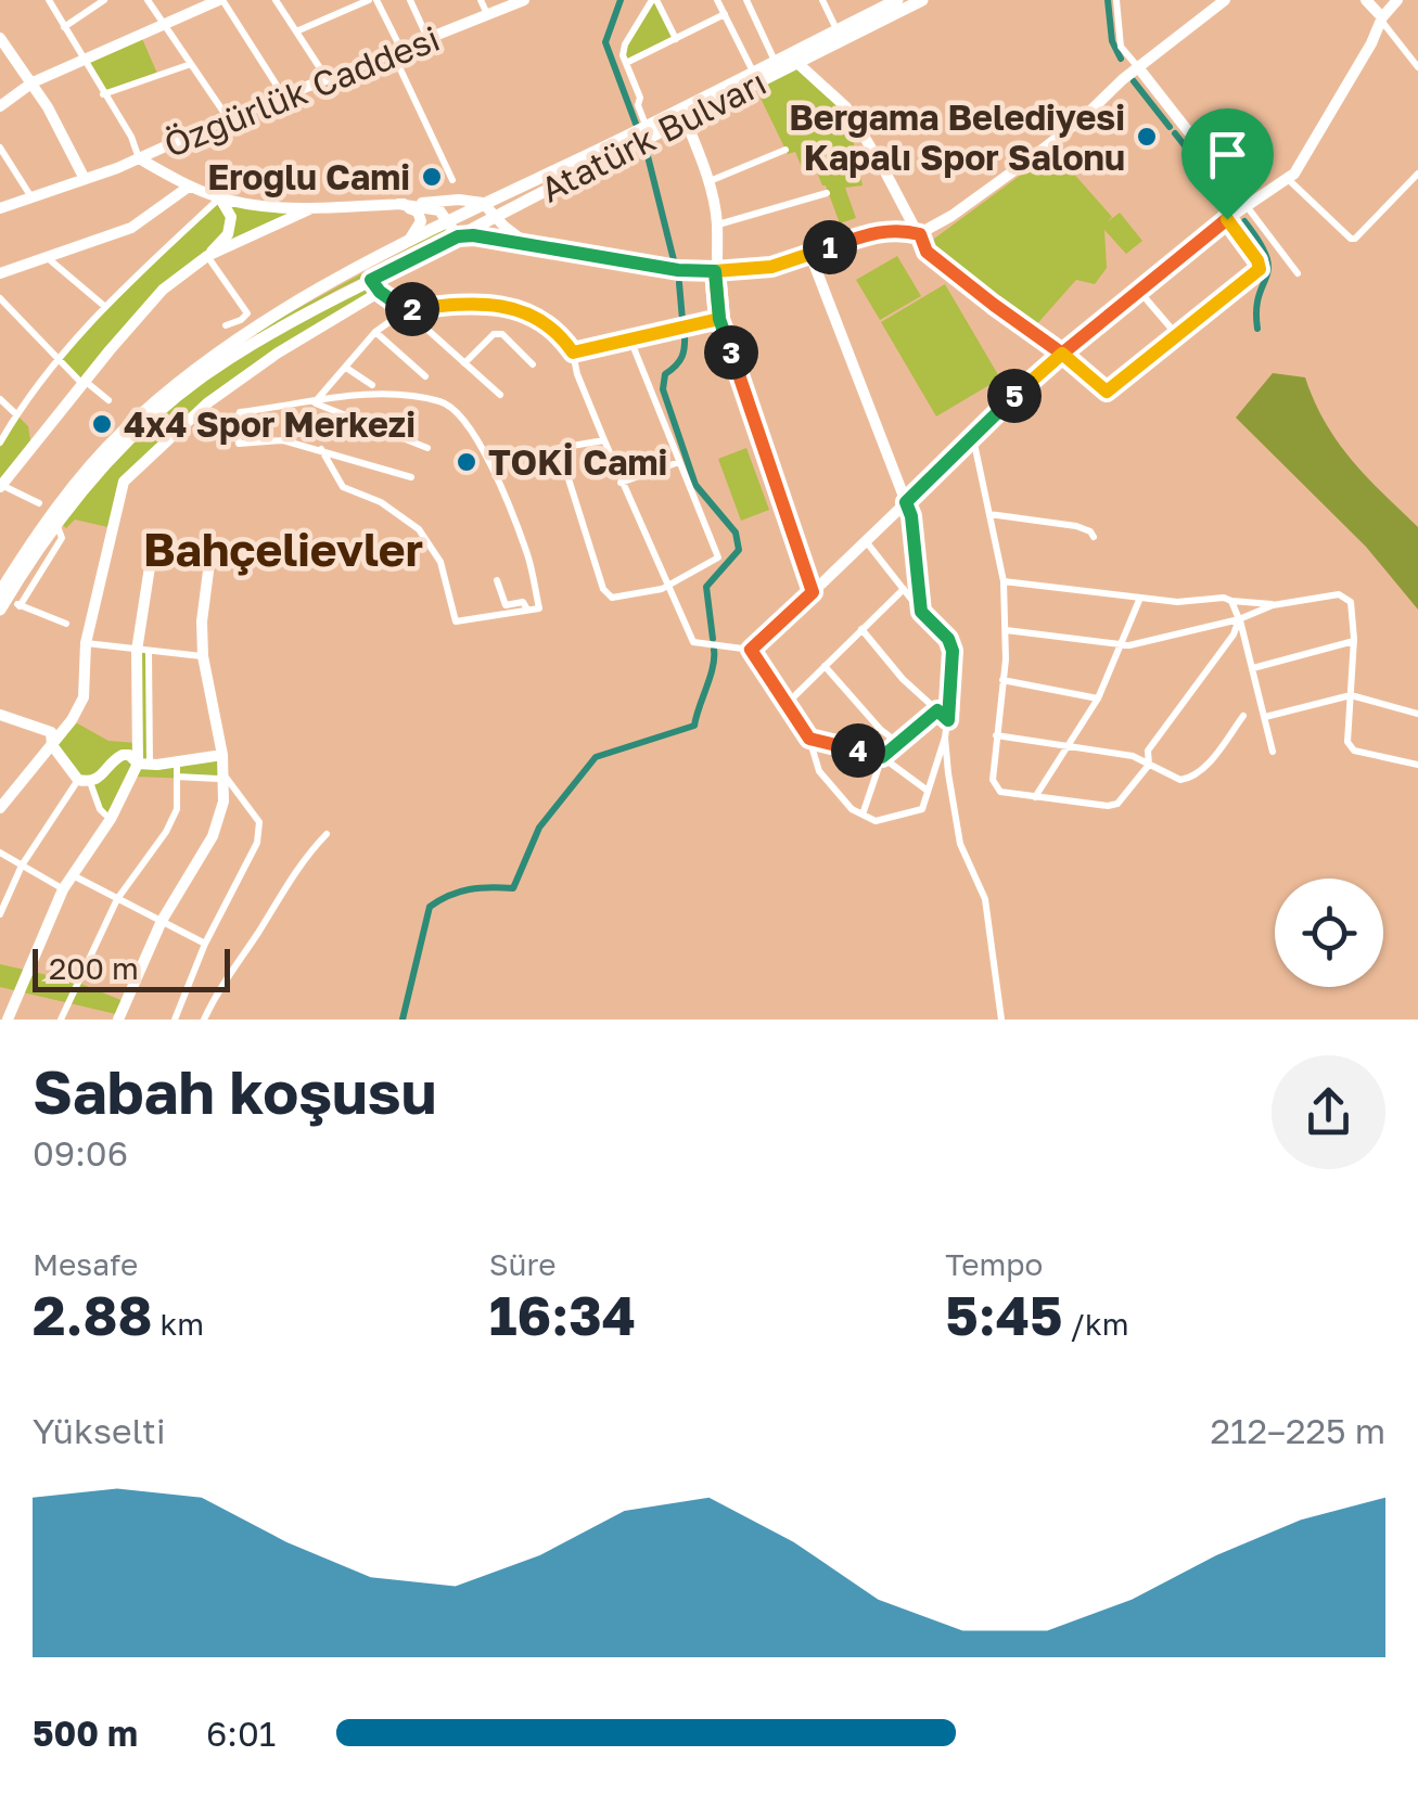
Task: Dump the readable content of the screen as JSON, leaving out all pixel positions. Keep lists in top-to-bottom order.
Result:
{
  "streets": {
    "main road": ["Özgürlük Caddesi", "Atatürk Bulvarı"]
  },
  "districts": ["Bahçelievler"],
  "places": [
    "Bergama Belediyesi Kapalı Spor Salonu",
    "Eroğlu Cami",
    "4x4 Spor Merkezi",
    "TOKİ Cami"
  ],
  "scale_bar": "200 m",
  "page": {
    "pins": [
      "1",
      "2",
      "3",
      "5",
      "4"
    ],
    "scale": "200 m",
    "heading": ["Sabah koşusu", "09:06"],
    "stats": [
      ["Mesafe", "2.88 km"],
      ["Süre", "16:34"],
      ["Tempo", "5:45 /km"]
    ],
    "chart": ["Yükselti", "212–225 m"],
    "list": [
      {
        "name": "500 m",
        "note": "6:01"
      }
    ]
  }
}
